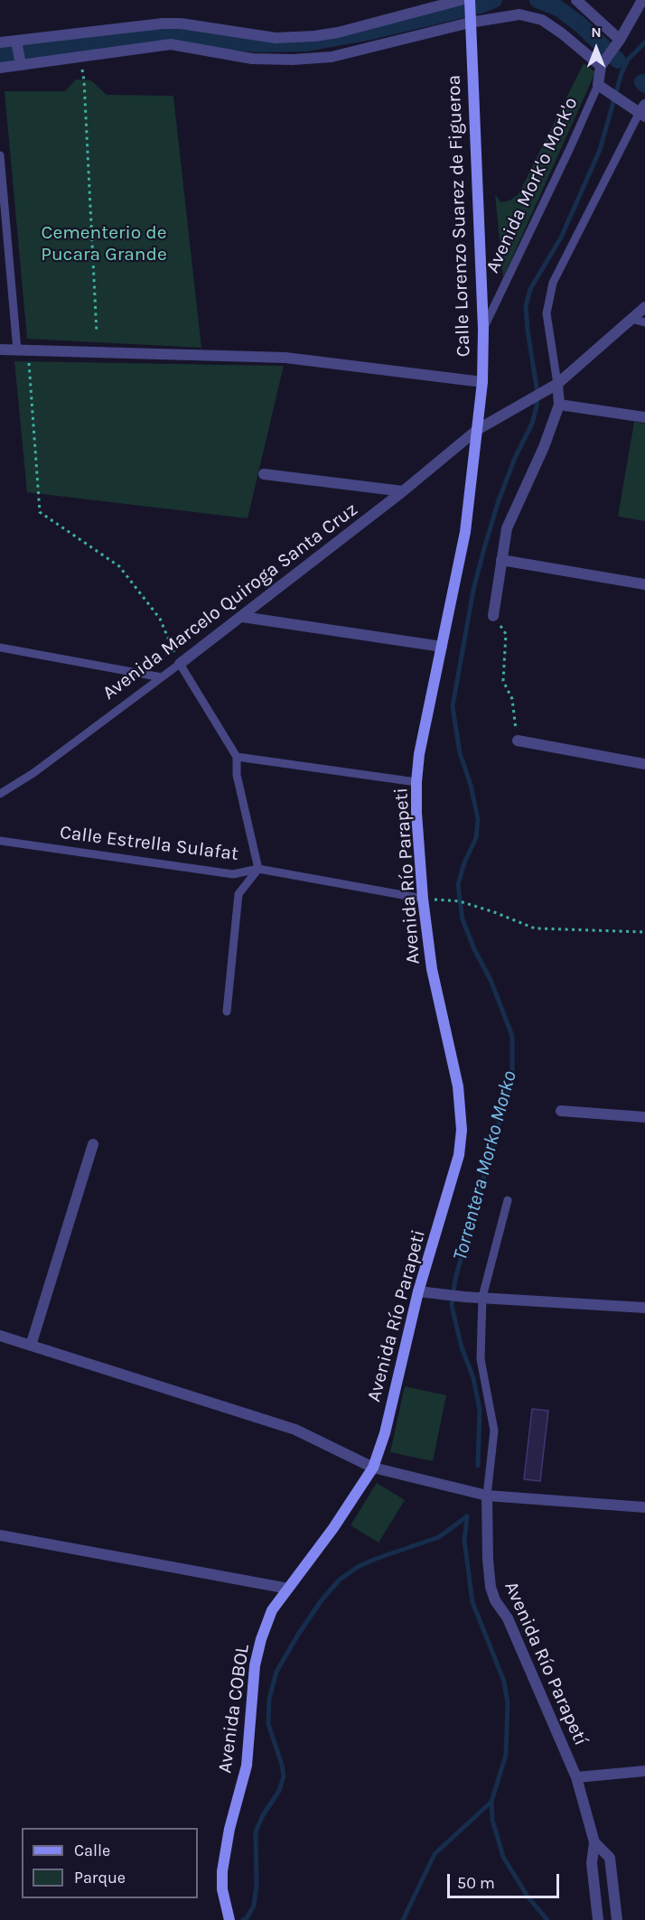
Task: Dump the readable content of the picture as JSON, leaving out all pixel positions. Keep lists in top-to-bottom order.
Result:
{
  "streets": {
    "main road": ["Calle Lorenzo Suarez de Figueroa", "Avenida Río Parapeti", "Avenida COBOL"],
    "street": ["Avenida Marcelo Quiroga Santa Cruz", "Avenida Río Parapetí"],
    "lane": ["Avenida Mork'o Mork'o", "Calle Estrella Sulafat"]
  },
  "crossings": [
    ["Avenida Mork'o Mork'o", "Calle Lorenzo Suarez de Figueroa"],
    ["Calle Lorenzo Suarez de Figueroa", "Avenida Marcelo Quiroga Santa Cruz"],
    ["Calle Lorenzo Suarez de Figueroa", "Avenida Río Parapeti"],
    ["Avenida Marcelo Quiroga Santa Cruz", "Avenida Río Parapeti"],
    ["Calle Estrella Sulafat", "Avenida Río Parapeti"],
    ["Avenida Río Parapeti", "Avenida COBOL"]
  ],
  "water": ["Torrentera Morko Morko"],
  "parks": ["Cementerio de Pucara Grande"],
  "legend": ["Calle", "Parque"],
  "scale_bar": "50 m",
  "north": "top"
}
